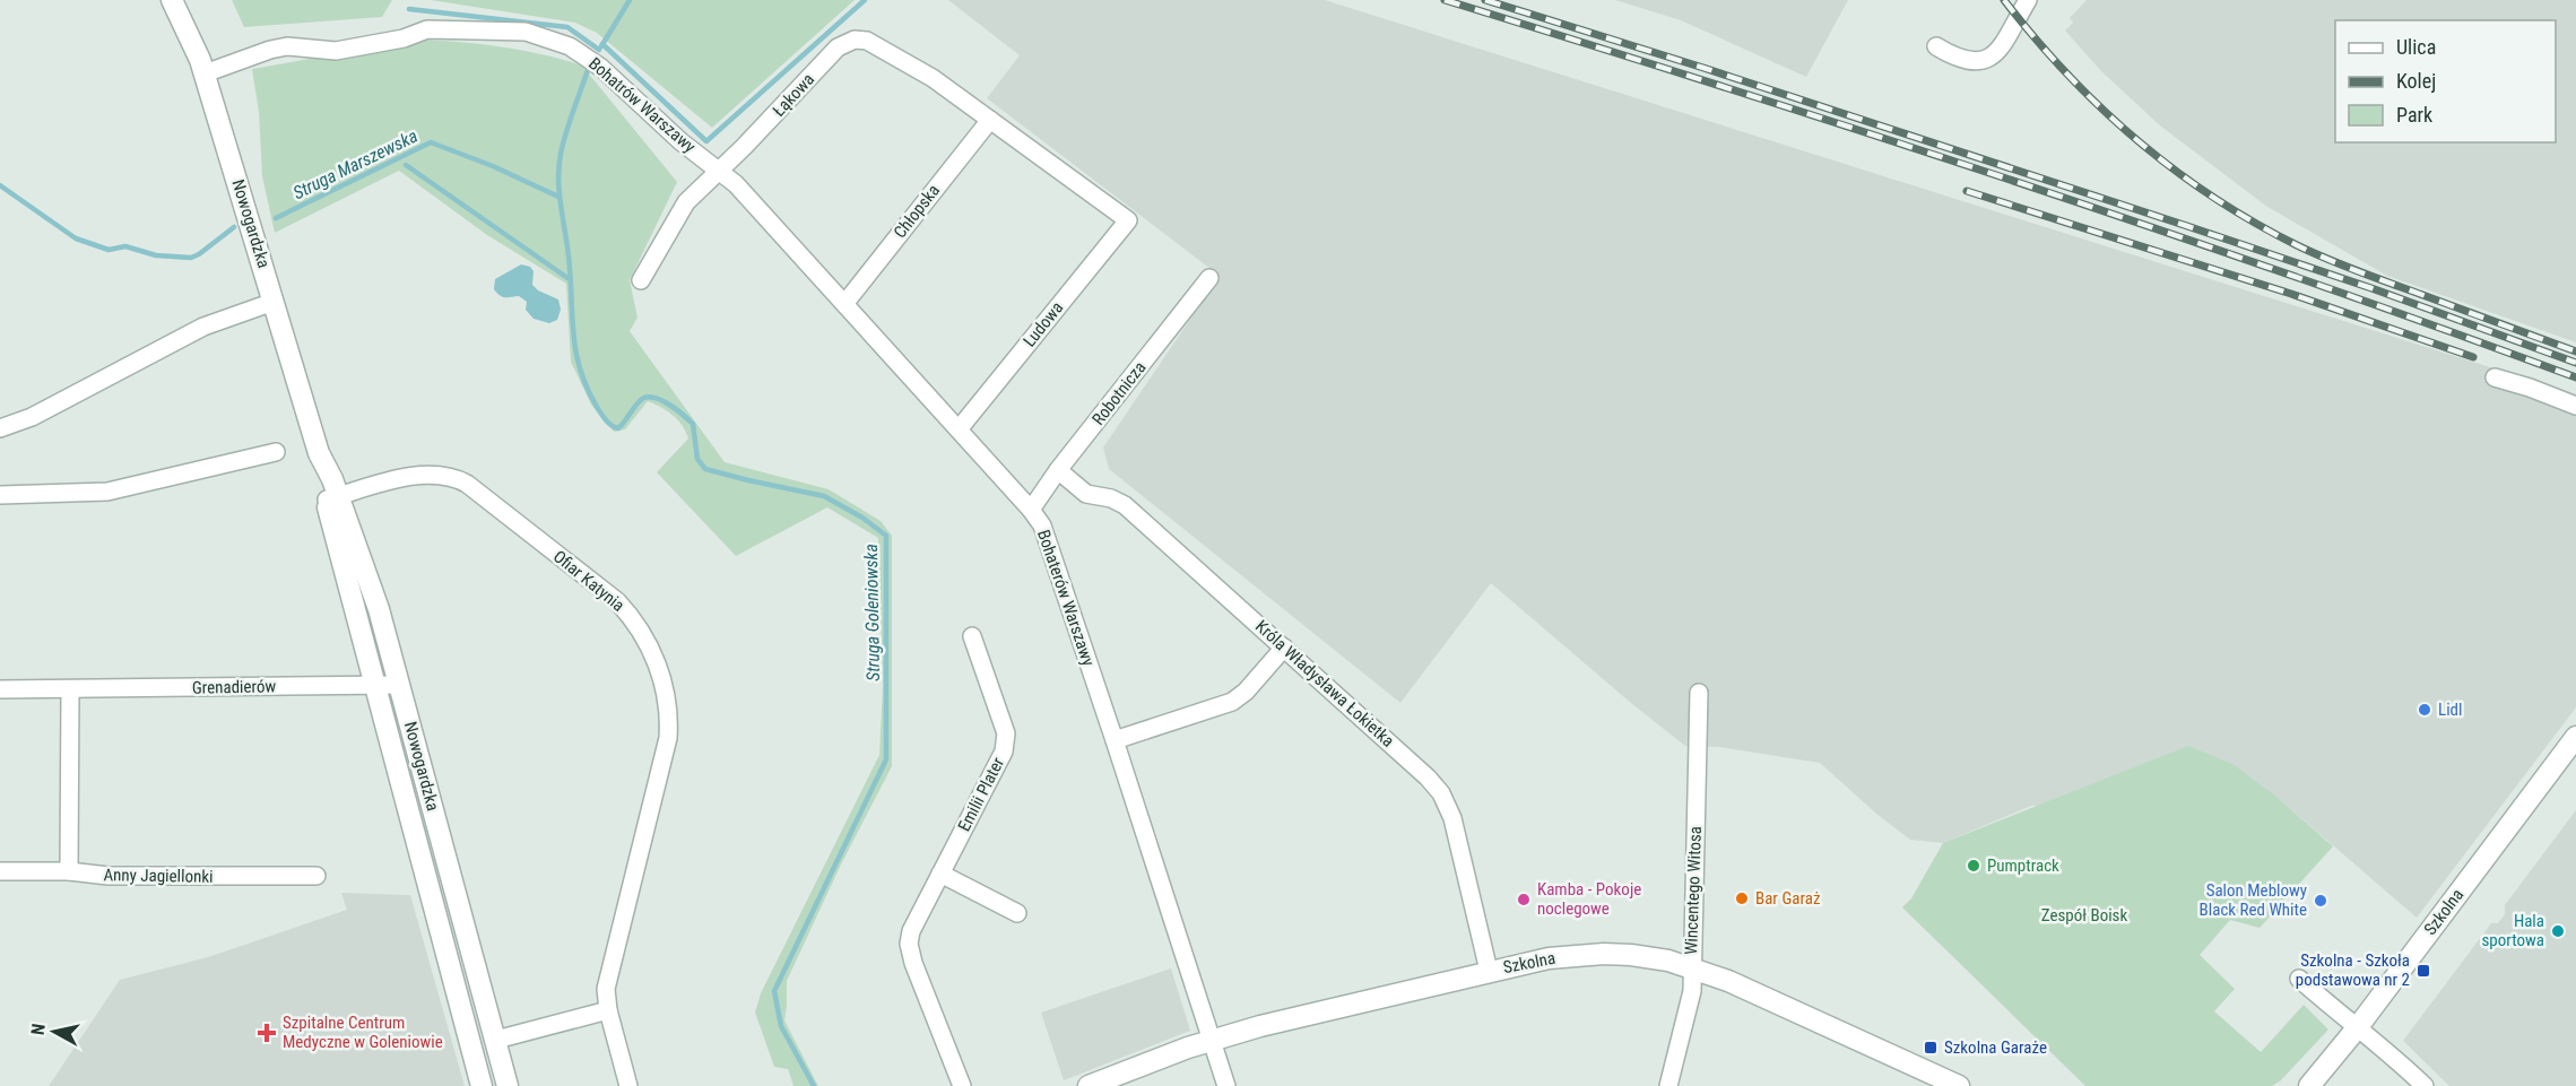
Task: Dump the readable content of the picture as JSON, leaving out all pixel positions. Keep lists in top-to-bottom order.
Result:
{
  "streets": {
    "street": [
      "Łąkowa",
      "Bohatrów Warszawy",
      "Chłopska",
      "Nowogardzka",
      "Ludowa",
      "Robotnicza",
      "Ofiar Katynia",
      "Bohaterów Warszawy",
      "Króla Władysława Łokietka",
      "Grenadierów",
      "Emilii Plater",
      "Anny Jagiellonki",
      "Wincentego Witosa",
      "Szkolna"
    ]
  },
  "crossings": [
    ["Łąkowa", "Bohatrów Warszawy"],
    ["Łąkowa", "Chłopska"],
    ["Łąkowa", "Ludowa"],
    ["Łąkowa", "Bohaterów Warszawy"],
    ["Bohatrów Warszawy", "Nowogardzka"],
    ["Bohatrów Warszawy", "Bohaterów Warszawy"],
    ["Chłopska", "Bohaterów Warszawy"],
    ["Nowogardzka", "Ofiar Katynia"],
    ["Nowogardzka", "Grenadierów"],
    ["Ludowa", "Bohaterów Warszawy"],
    ["Robotnicza", "Bohaterów Warszawy"],
    ["Robotnicza", "Króla Władysława Łokietka"],
    ["Bohaterów Warszawy", "Szkolna"],
    ["Króla Władysława Łokietka", "Szkolna"],
    ["Wincentego Witosa", "Szkolna"]
  ],
  "water": ["Struga Marszewska", "Struga Goleniowska"],
  "parks": ["Zespół Boisk"],
  "places": {
    "other": [
      "Lidl",
      "Pumptrack",
      "Bar Garaż",
      "Kamba - Pokoje noclegowe",
      "Salon Meblowy Black Red White",
      "Hala sportowa"
    ],
    "transit": ["Szkolna - Szkoła podstawowa nr 2", "Szkolna Garaże"],
    "health": ["Szpitalne Centrum Medyczne w Goleniowie"]
  },
  "legend": ["Ulica", "Kolej", "Park"],
  "north": "left"
}
